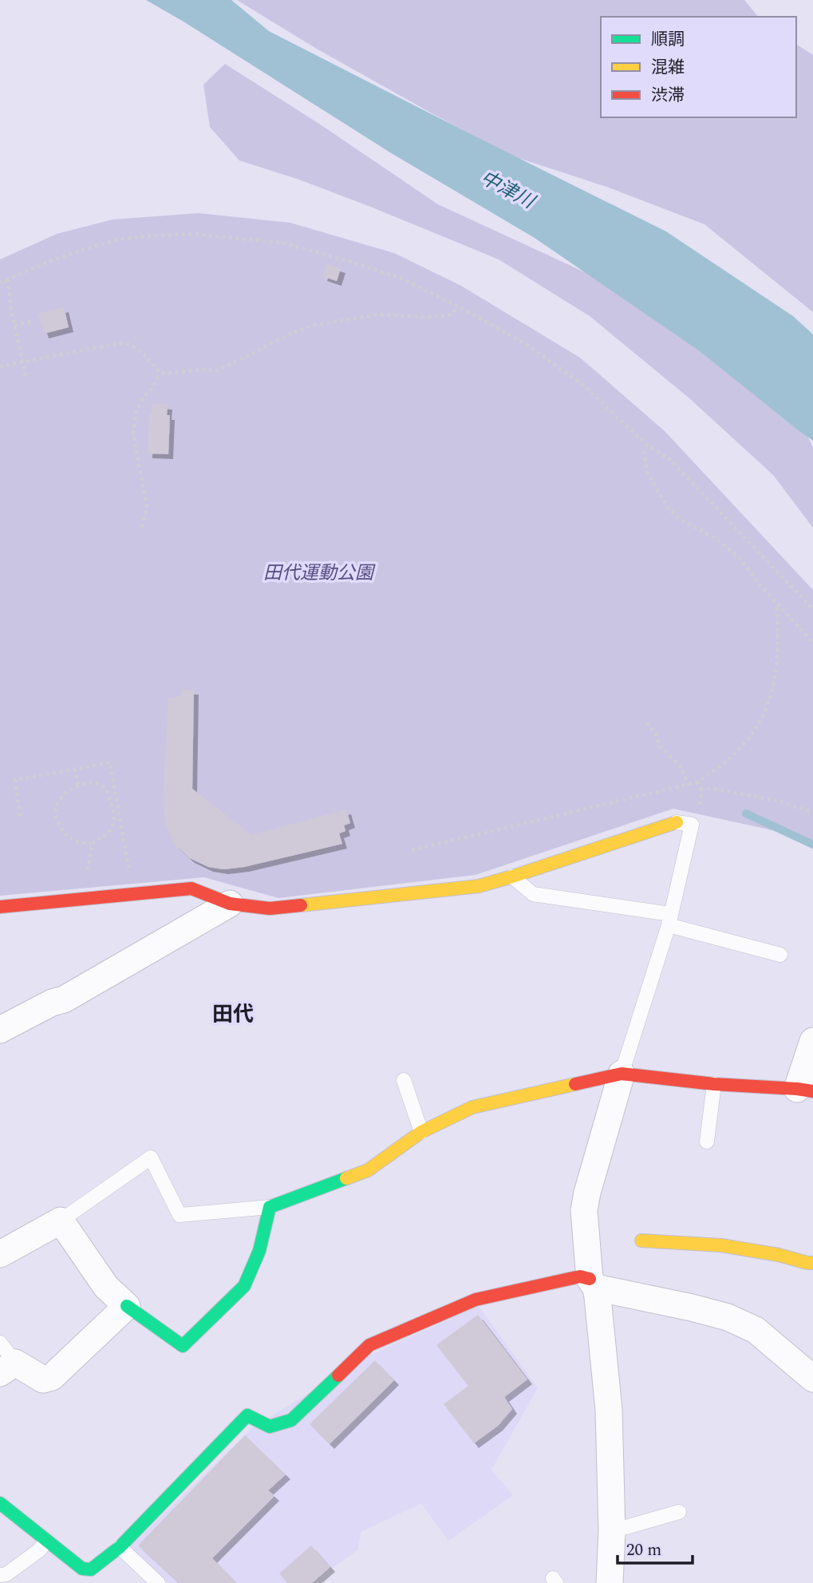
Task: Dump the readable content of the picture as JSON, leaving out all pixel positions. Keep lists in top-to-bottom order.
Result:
{
  "districts": ["田代"],
  "water": ["中津川"],
  "parks": ["田代運動公園"],
  "legend": ["順調", "混雑", "渋滞"],
  "scale_bar": "20 m"
}
